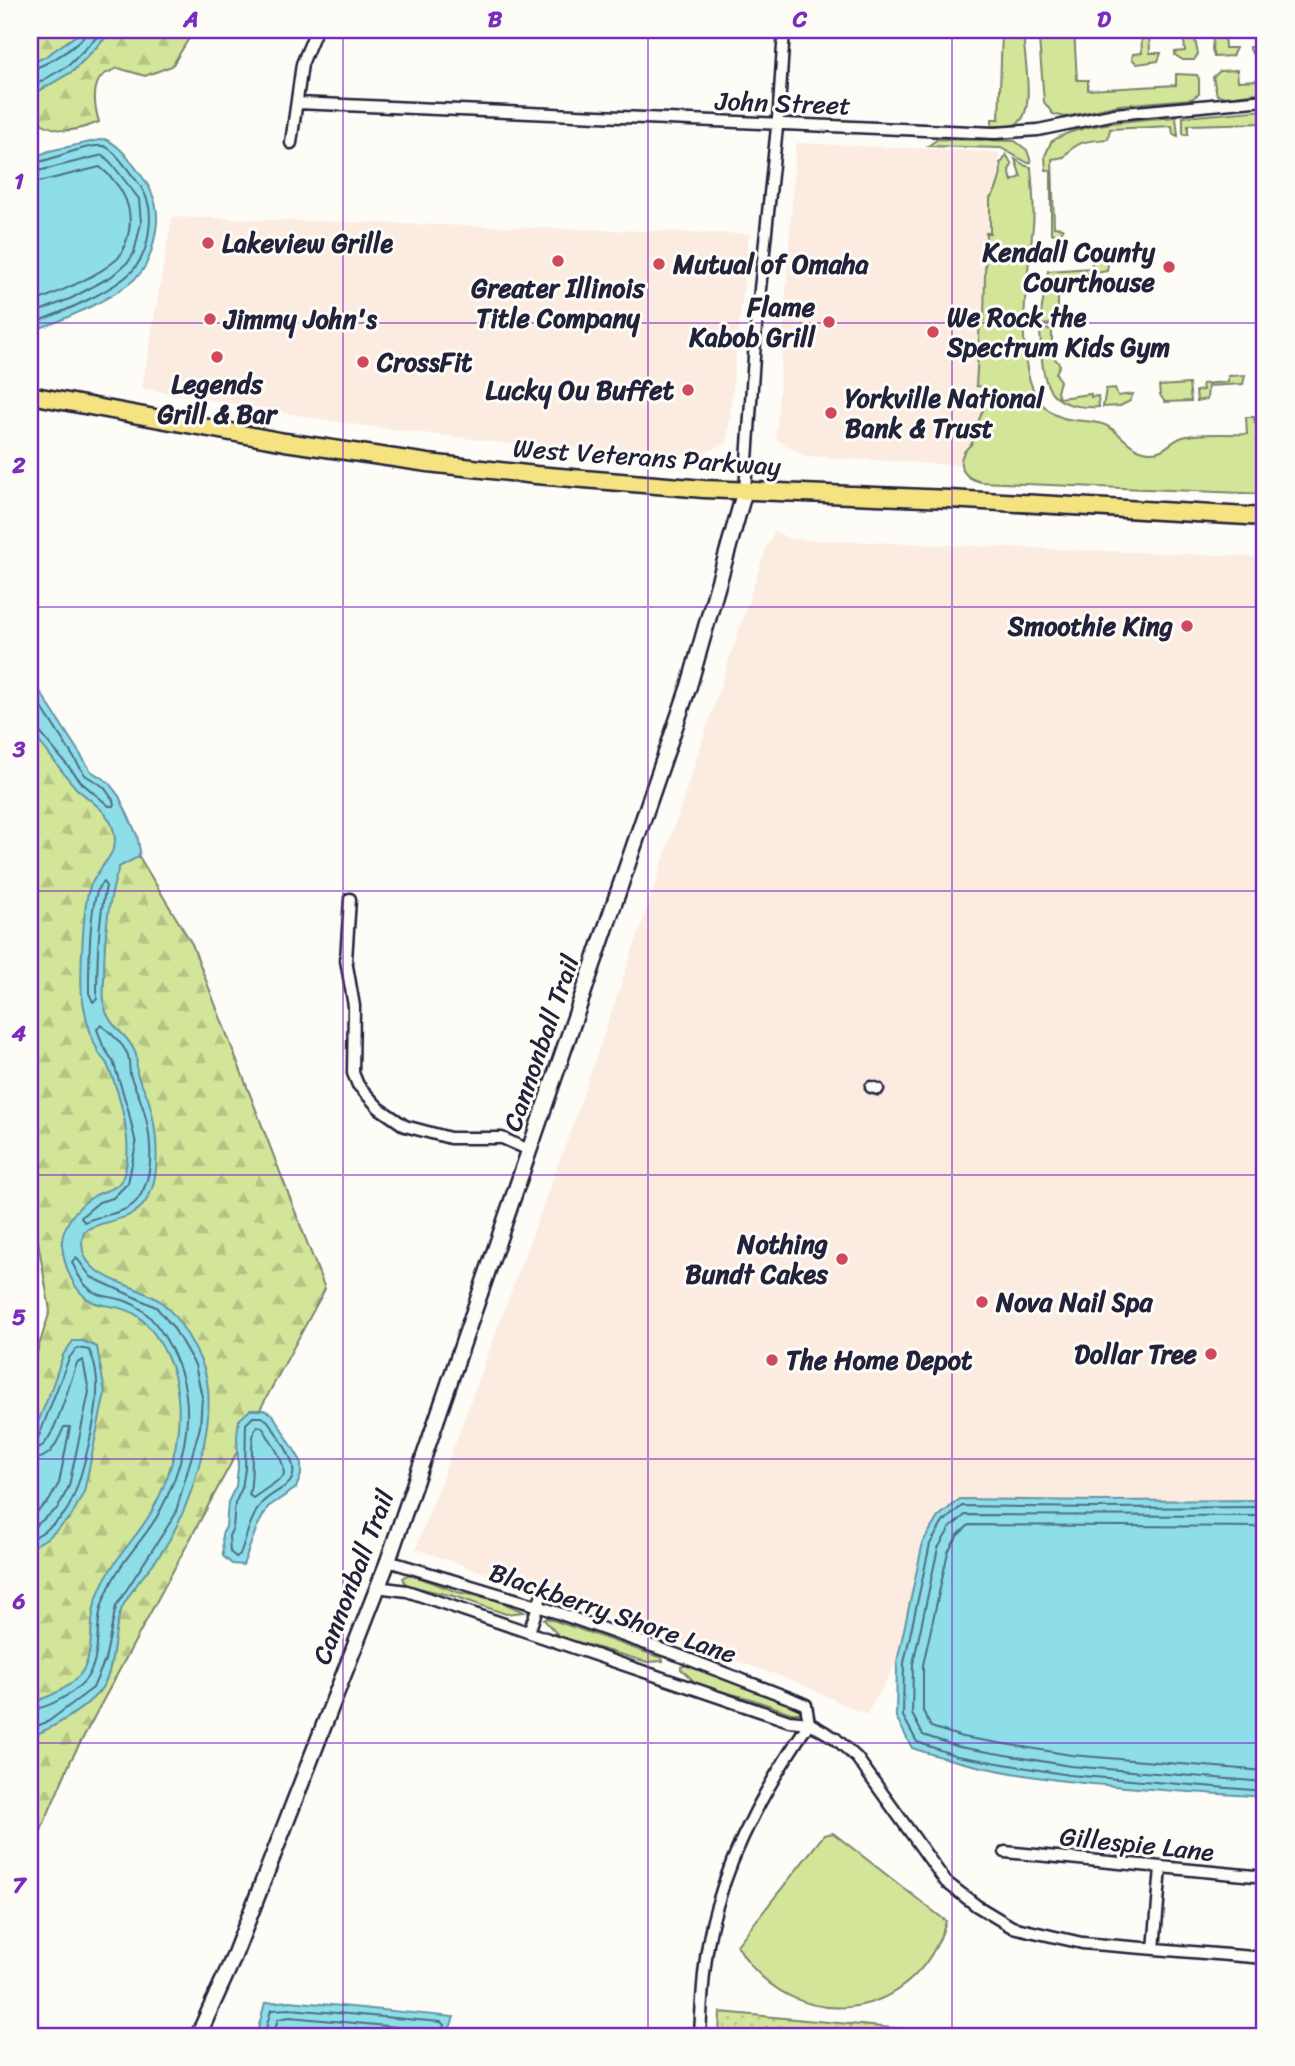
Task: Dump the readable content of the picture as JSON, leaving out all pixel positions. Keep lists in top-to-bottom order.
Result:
{
  "streets": {
    "main road": ["West Veterans Parkway", "Cannonball Trail"],
    "street": ["John Street", "Blackberry Shore Lane", "Gillespie Lane"]
  },
  "crossings": [
    ["John Street", "Cannonball Trail"],
    ["West Veterans Parkway", "Cannonball Trail"],
    ["Cannonball Trail", "Blackberry Shore Lane"]
  ],
  "places": [
    "Lakeview Grille",
    "Greater Illinois Title Company",
    "Mutual of Omaha",
    "Kendall County Courthouse",
    "Jimmy John's",
    "Flame Kabob Grill",
    "We Rock the Spectrum Kids Gym",
    "Legends Grill & Bar",
    "CrossFit",
    "Lucky Ou Buffet",
    "Yorkville National Bank & Trust",
    "Smoothie King",
    "Nothing Bundt Cakes",
    "Nova Nail Spa",
    "Dollar Tree",
    "The Home Depot"
  ],
  "grid": {
    "columns": [
      "A",
      "B",
      "C",
      "D"
    ],
    "rows": [
      "1",
      "2",
      "3",
      "4",
      "5",
      "6",
      "7"
    ]
  }
}
